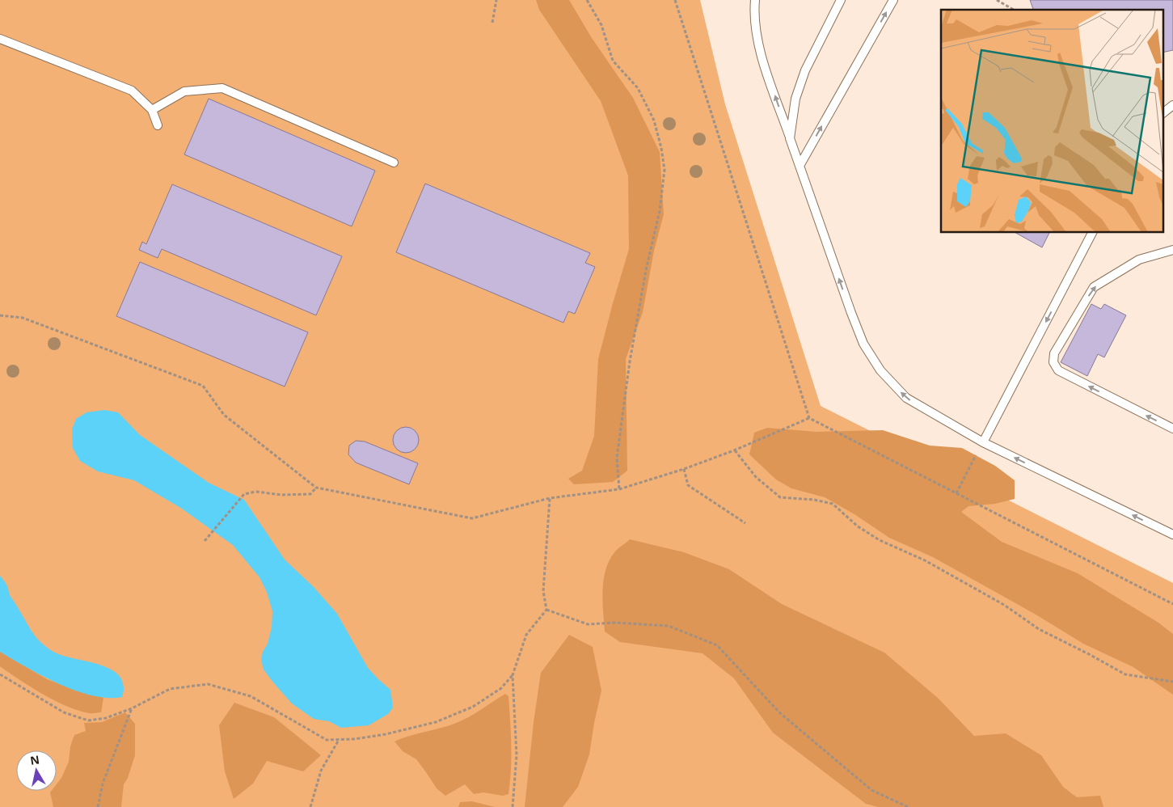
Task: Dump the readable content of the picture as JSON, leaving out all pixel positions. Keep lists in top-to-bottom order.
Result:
{
  "north": "top"
}
